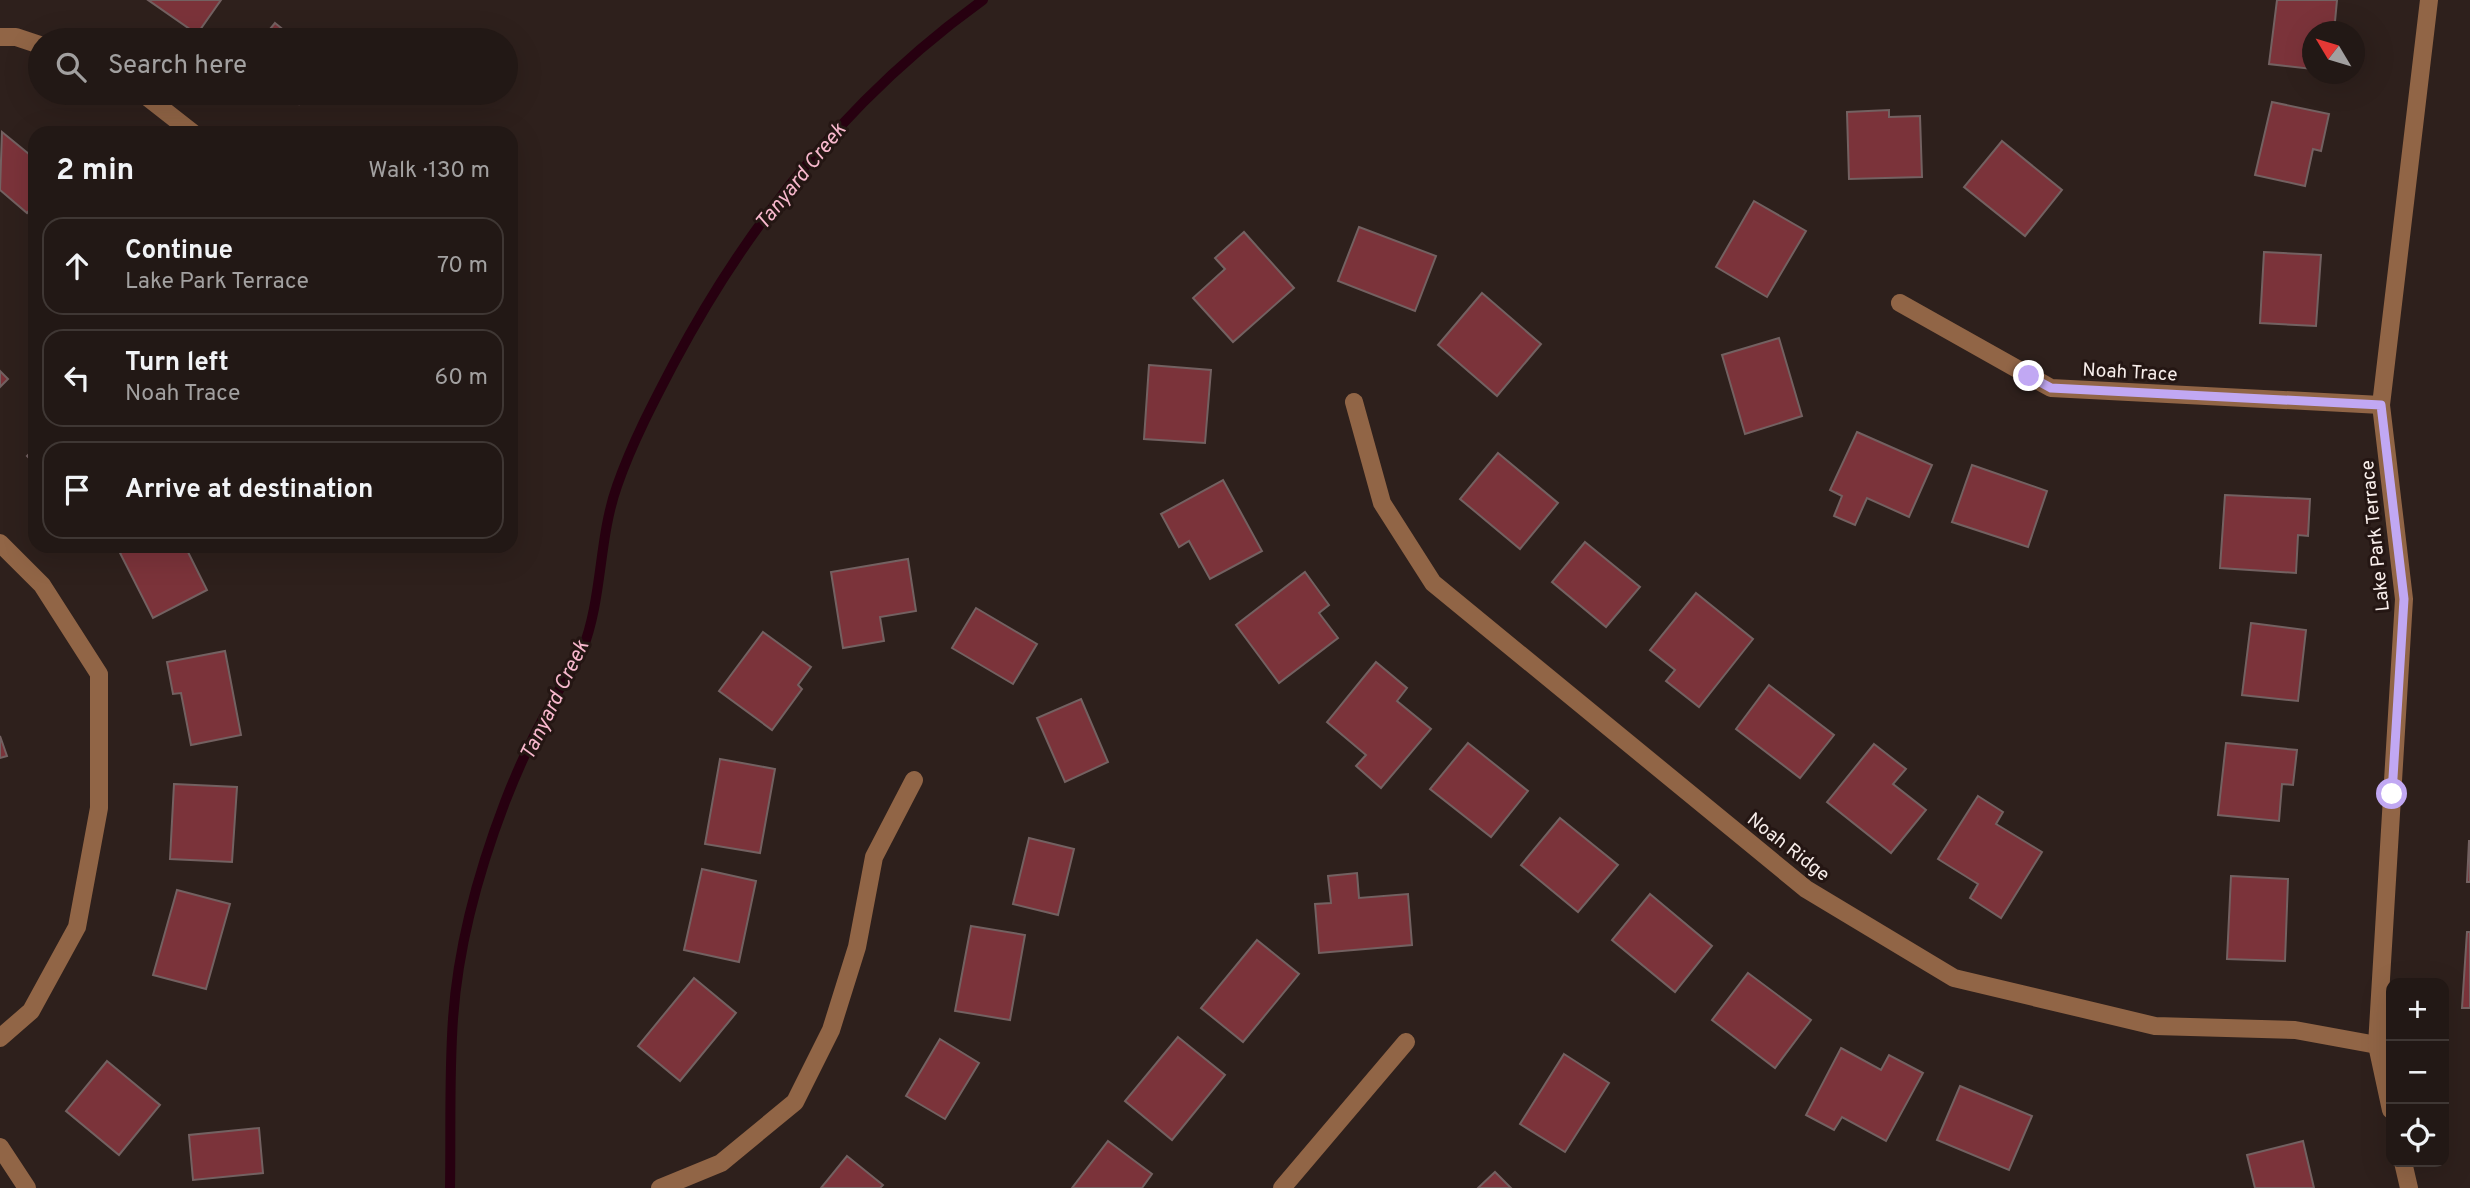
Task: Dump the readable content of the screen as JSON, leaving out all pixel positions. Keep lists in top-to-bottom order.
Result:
{
  "streets": {
    "street": ["Noah Trace", "Lake Park Terrace", "Noah Ridge"]
  },
  "crossings": [
    ["Noah Trace", "Lake Park Terrace"],
    ["Lake Park Terrace", "Noah Ridge"]
  ],
  "water": ["Tanyard Creek"],
  "north": "top left",
  "page": {
    "search": "Search here",
    "heading": ["2 min", "Walk · 130 m"],
    "list": [
      ["Continue", "Lake Park Terrace", "70 m"],
      ["Turn left", "Noah Trace", "60 m"],
      "Arrive at destination"
    ],
    "map_buttons": ["+", "−"]
  }
}
